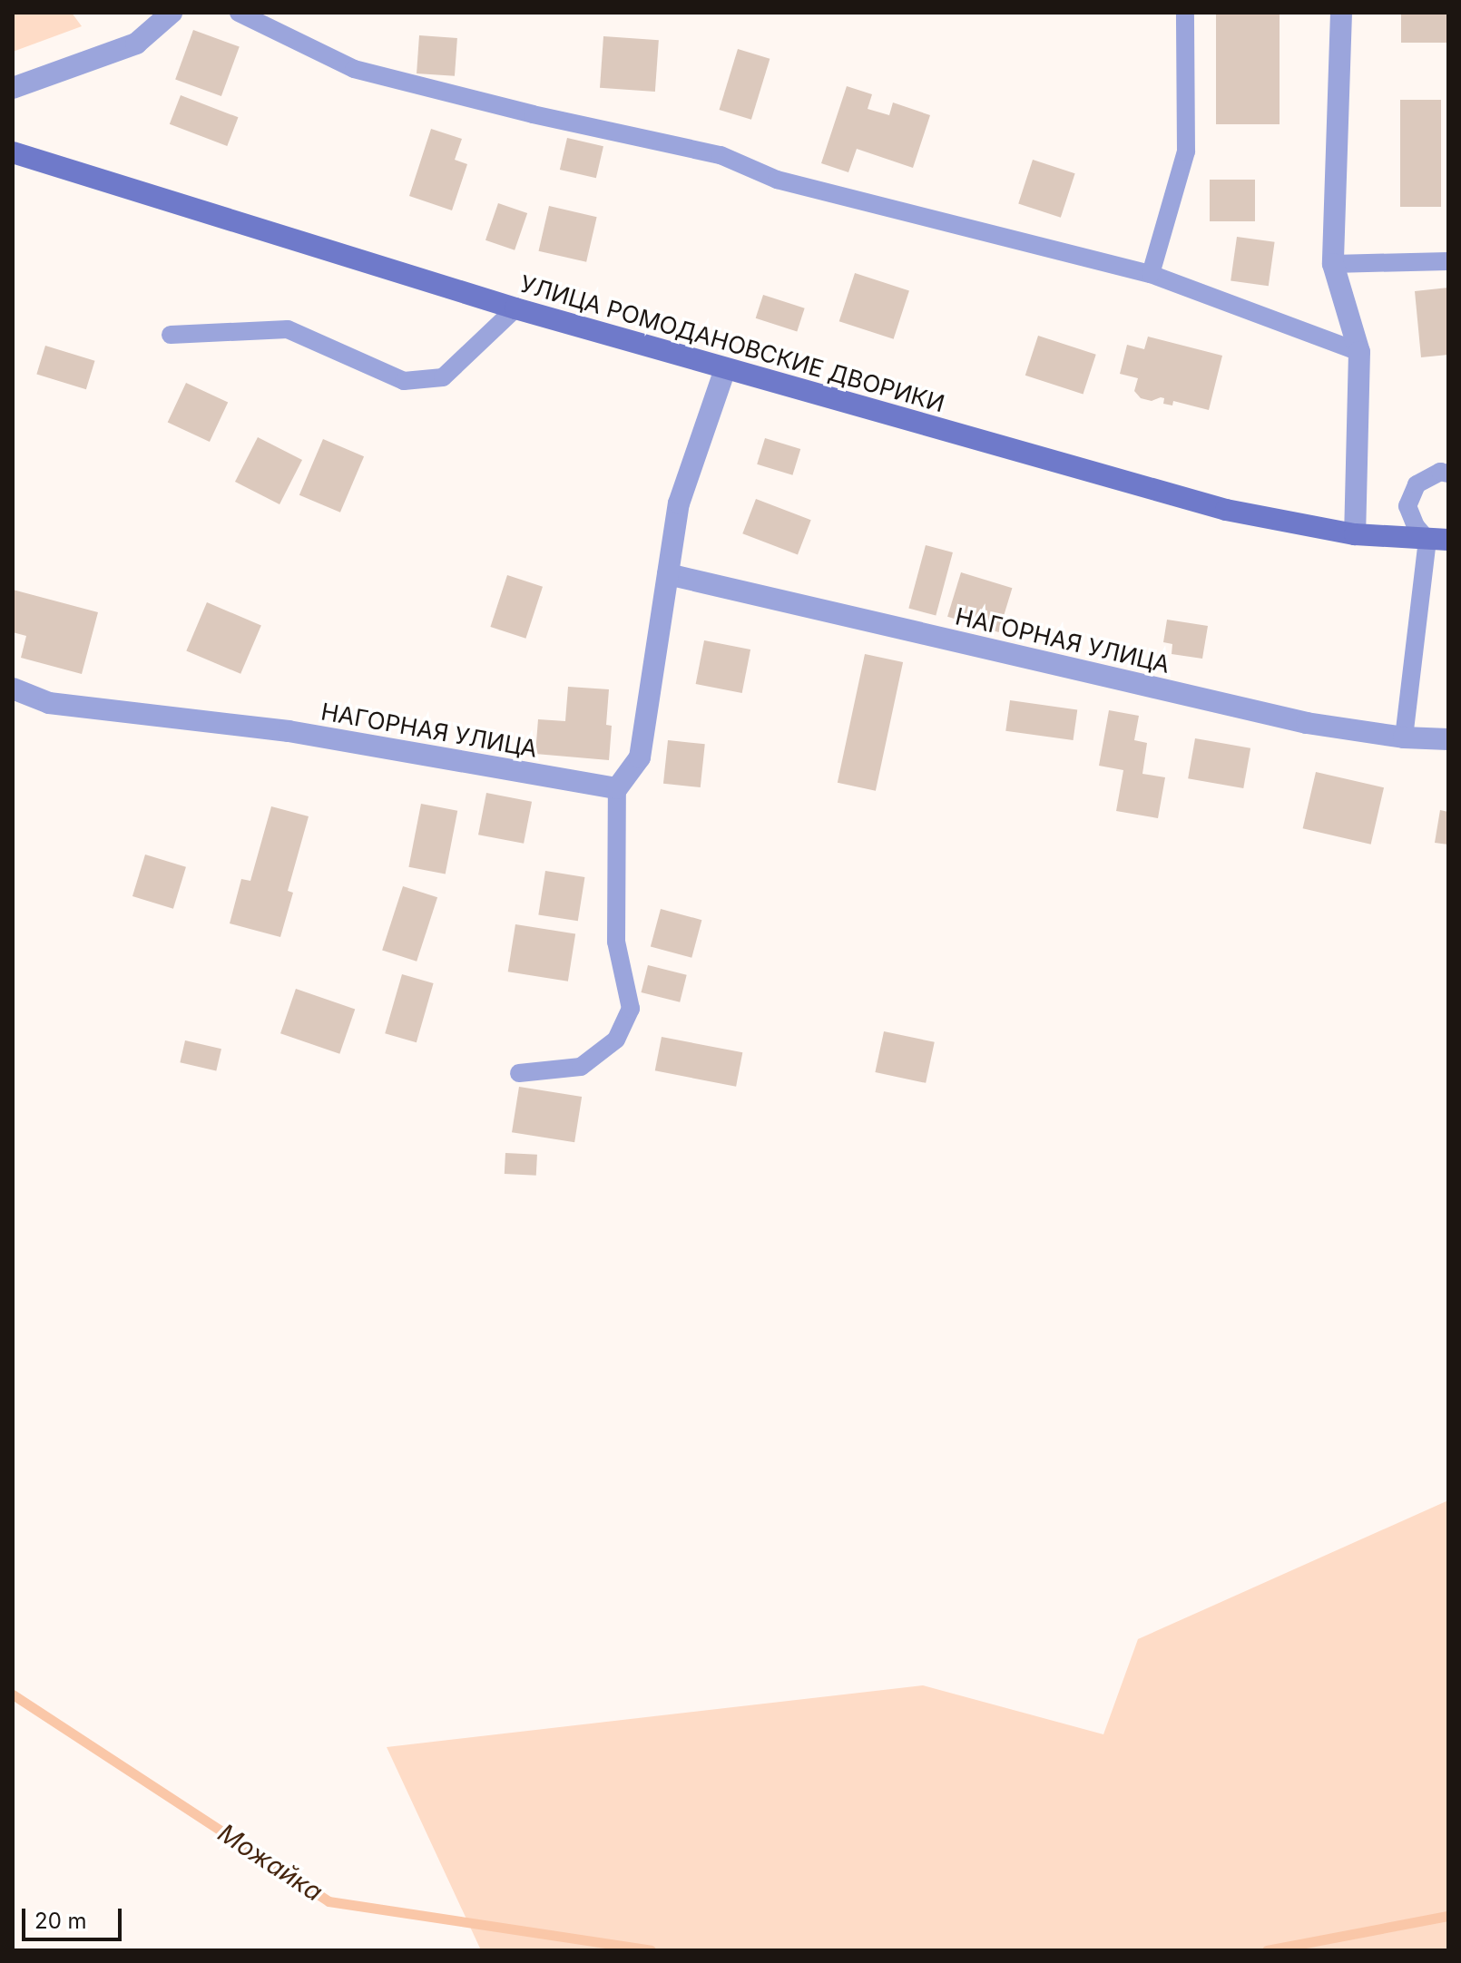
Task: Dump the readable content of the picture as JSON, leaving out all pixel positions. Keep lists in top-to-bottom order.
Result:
{
  "streets": {
    "street": ["УЛИЦА РОМОДАНОВСКИЕ ДВОРИКИ", "НАГОРНАЯ УЛИЦА"]
  },
  "water": ["Можайка"],
  "scale_bar": "20 m"
}
